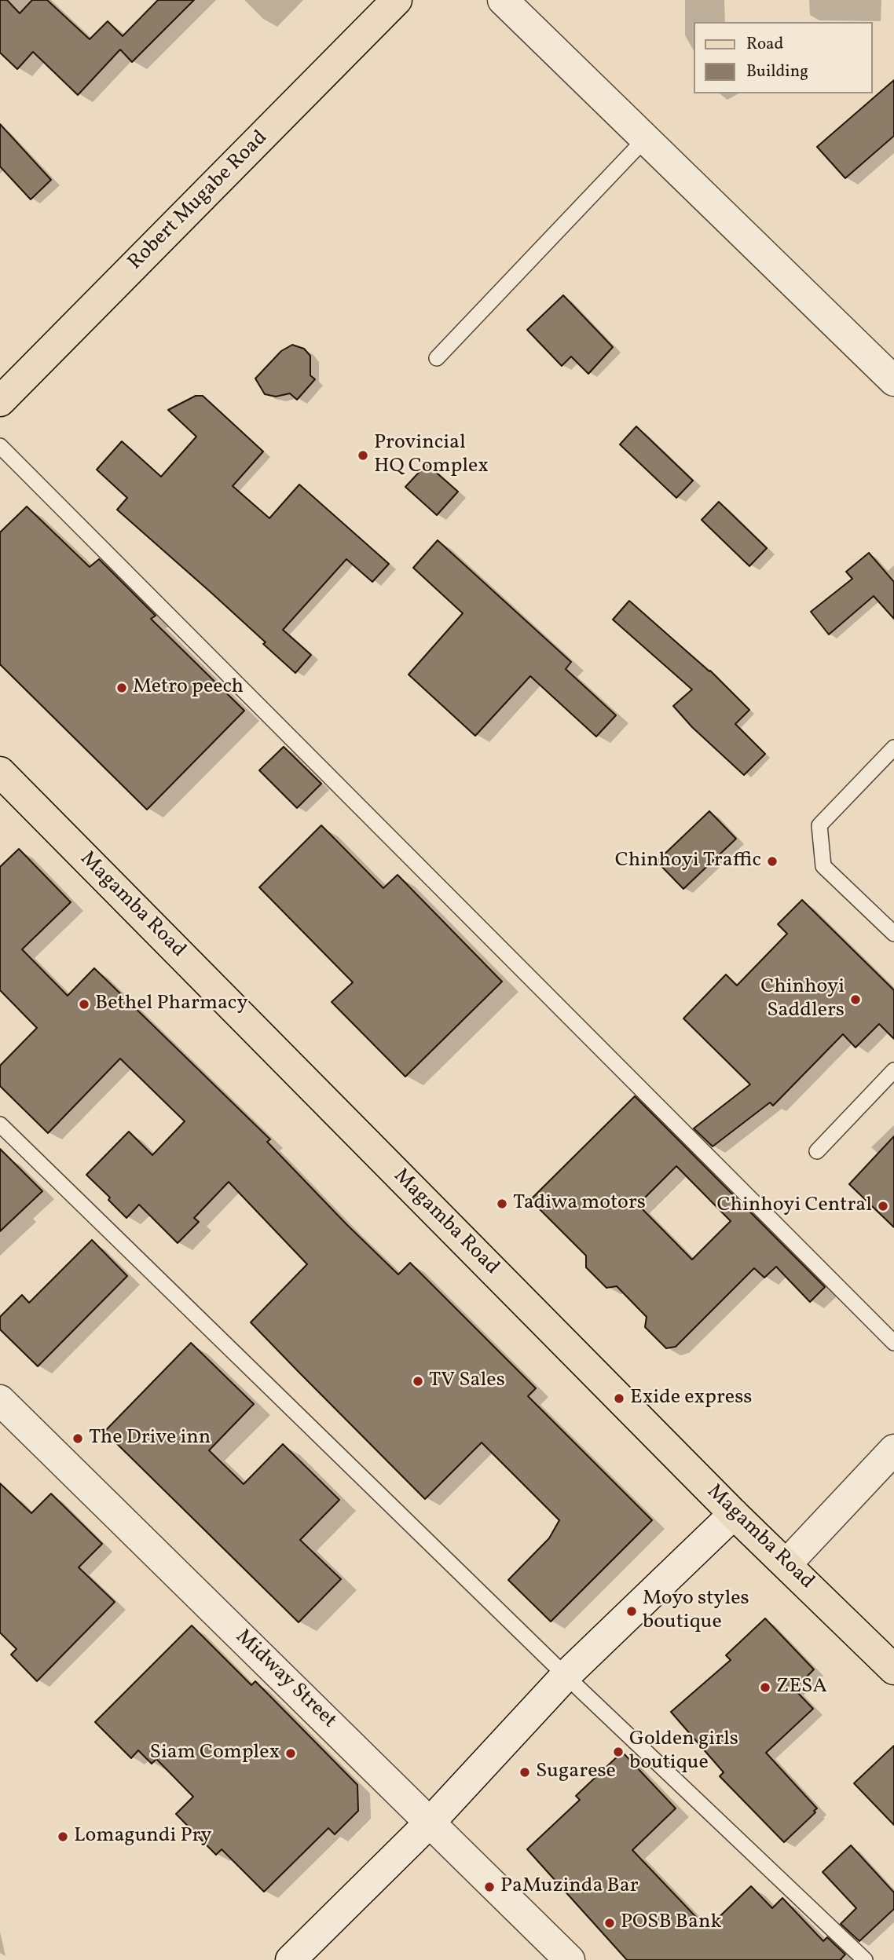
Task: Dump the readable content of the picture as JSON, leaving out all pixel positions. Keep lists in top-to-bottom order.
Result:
{
  "streets": {
    "main road": ["Robert Mugabe Road", "Magamba Road"],
    "street": ["Midway Street"]
  },
  "places": [
    "Provincial HQ Complex",
    "Metro peech",
    "Chinhoyi Traffic",
    "Chinhoyi Saddlers",
    "Bethel Pharmacy",
    "Tadiwa motors",
    "Chinhoyi Central",
    "TV Sales",
    "Exide express",
    "The Drive inn",
    "Moyo styles boutique",
    "ZESA",
    "Golden girls boutique",
    "Siam Complex",
    "Sugarese",
    "Lomagundi Pry",
    "PaMuzinda Bar",
    "POSB Bank"
  ],
  "legend": ["Road", "Building"]
}
